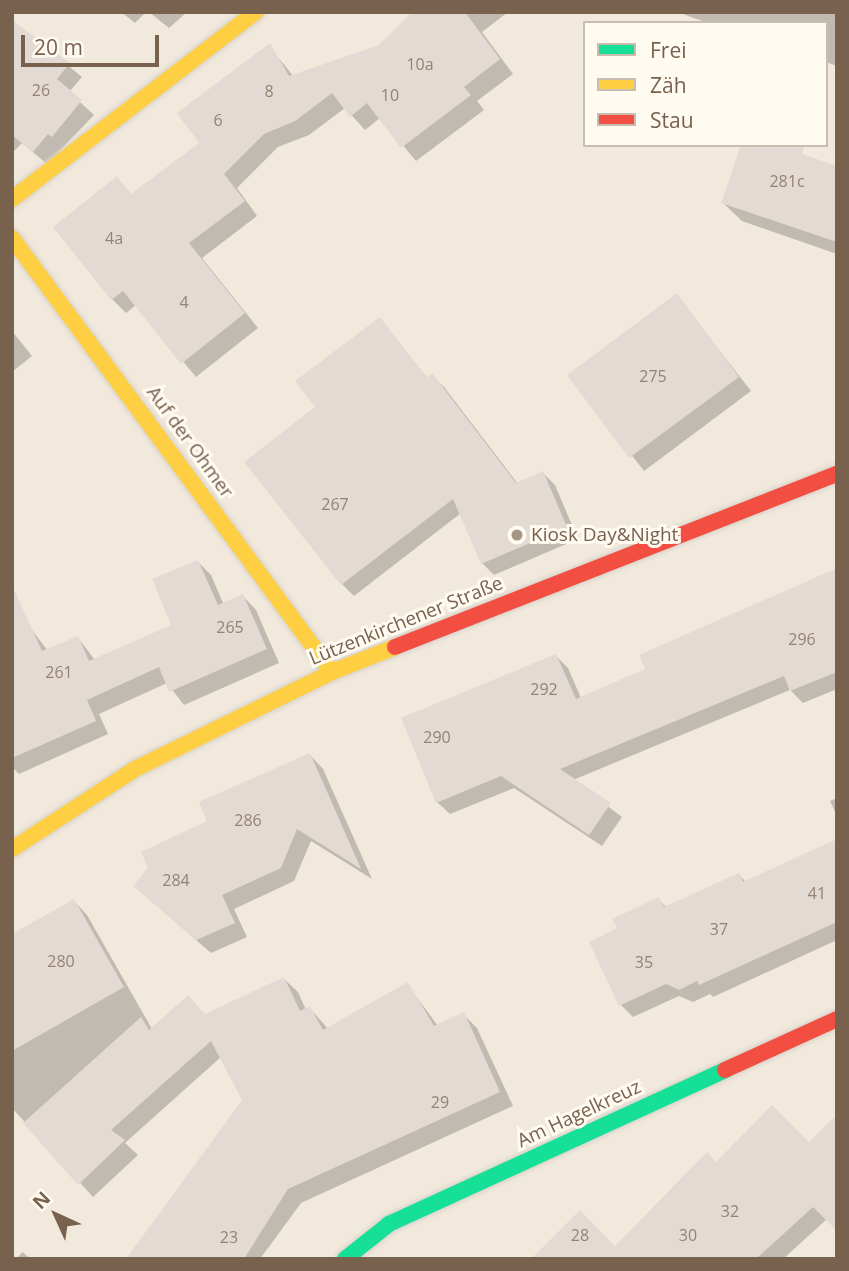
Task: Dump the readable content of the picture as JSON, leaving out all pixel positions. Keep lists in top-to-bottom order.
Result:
{
  "streets": {
    "street": ["Auf der Ohmer", "Lützenkirchener Straße", "Am Hagelkreuz"]
  },
  "crossings": [
    ["Auf der Ohmer", "Lützenkirchener Straße"]
  ],
  "places": ["Kiosk Day&Night"],
  "house_numbers": [
    "10a",
    "26",
    "8",
    "10",
    "6",
    "281c",
    "4a",
    "4",
    "275",
    "267",
    "265",
    "296",
    "261",
    "292",
    "290",
    "286",
    "284",
    "41",
    "37",
    "280",
    "35",
    "29",
    "32",
    "28",
    "30",
    "23"
  ],
  "legend": ["Frei", "Zäh", "Stau"],
  "scale_bar": "20 m",
  "north": "top left"
}
